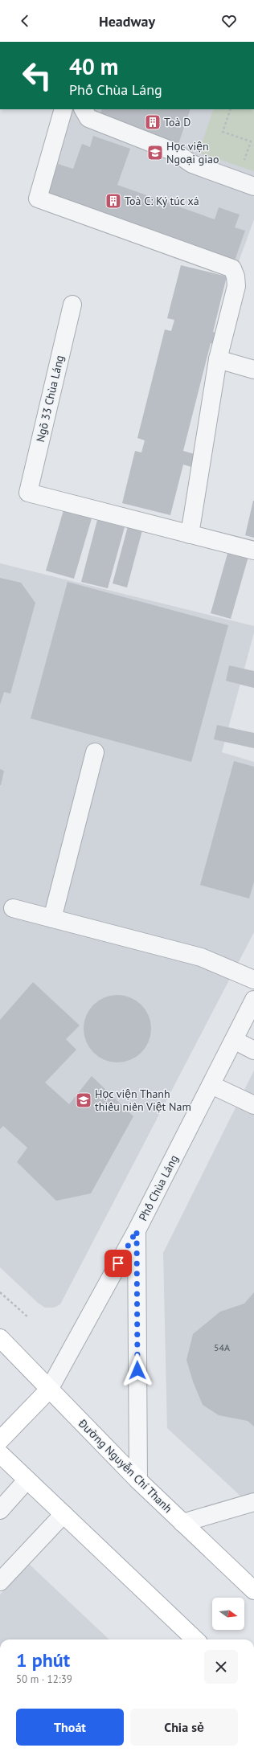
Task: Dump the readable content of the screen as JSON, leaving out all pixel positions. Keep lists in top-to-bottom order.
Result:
{
  "streets": {
    "main road": ["Đường Nguyễn Chí Thanh"],
    "street": ["Ngõ 33 Chùa Láng", "Phố Chùa Láng"]
  },
  "crossings": [
    ["Phố Chùa Láng", "Đường Nguyễn Chí Thanh"]
  ],
  "places": {
    "building": ["Toà D", "Toà C: Ký túc xá"],
    "school or university": ["Học viện Ngoại giao", "Học viện Thanh thiếu niên Việt Nam"]
  },
  "house_numbers": ["54A"],
  "north": "right",
  "page": {
    "header": "Headway",
    "turn": ["40 m", "Phố Chùa Láng"],
    "heading": ["1 phút", "50 m · 12:39"],
    "buttons": ["Thoát", "Chia sẻ"]
  }
}
